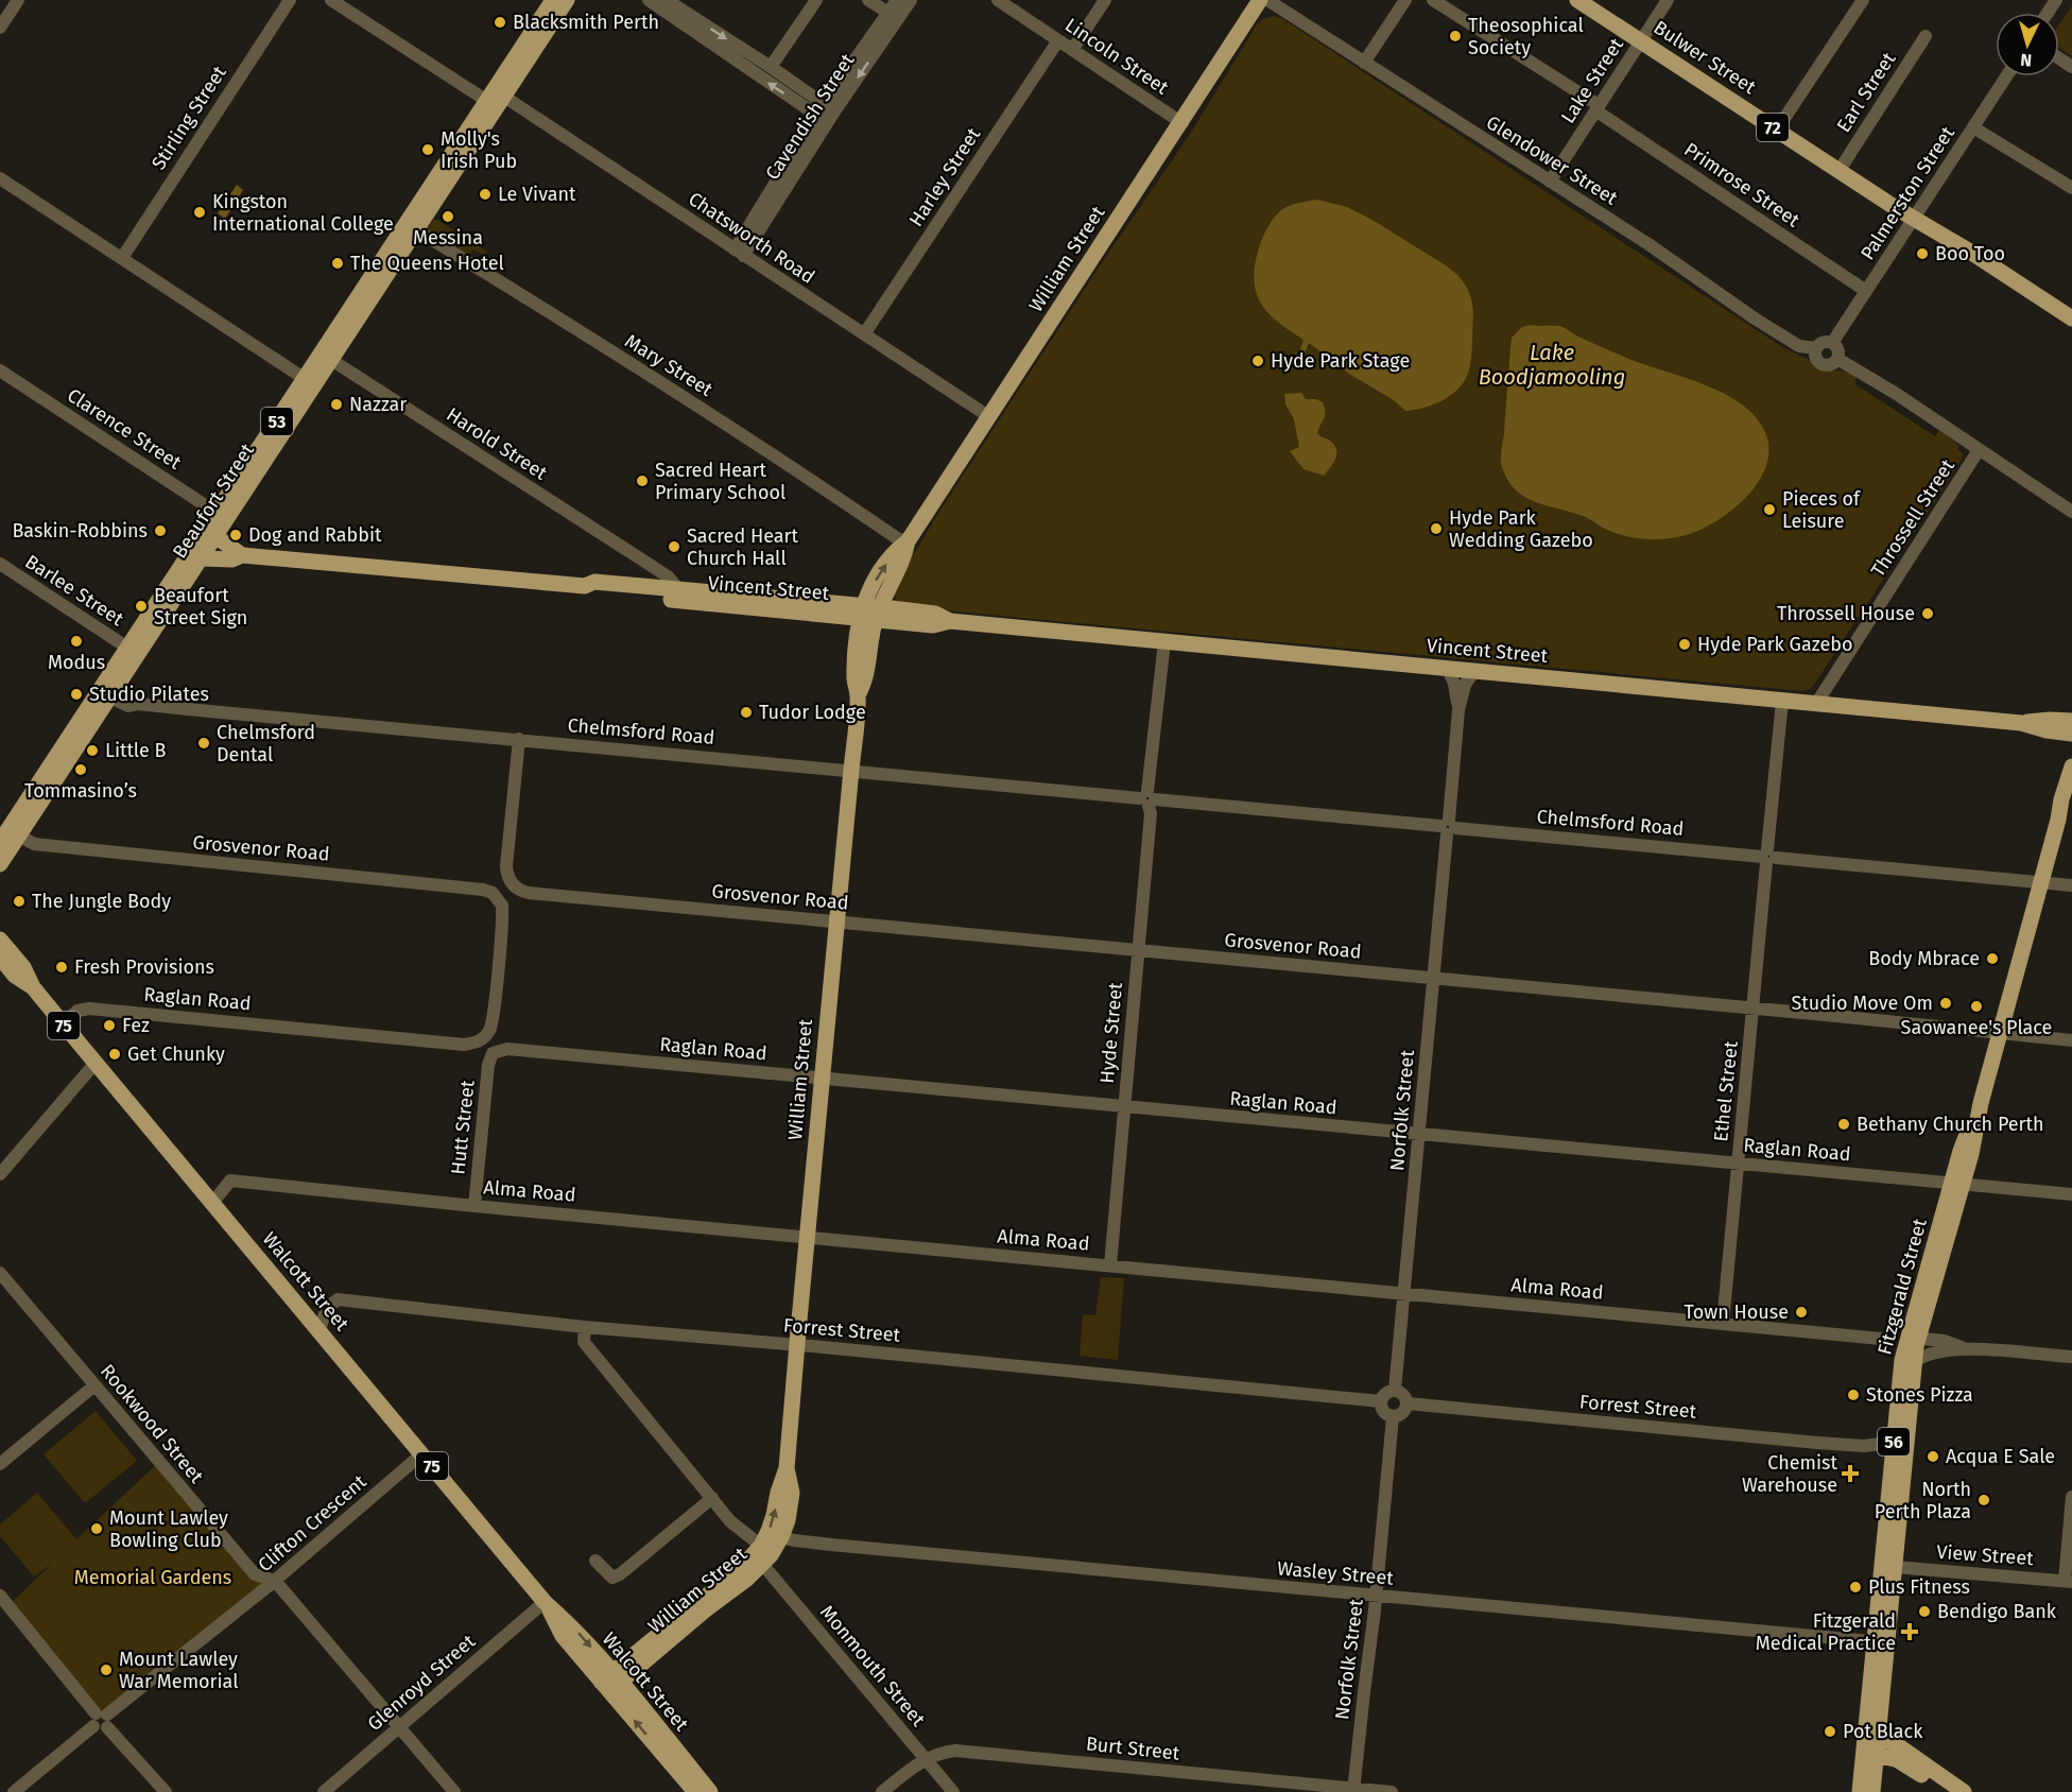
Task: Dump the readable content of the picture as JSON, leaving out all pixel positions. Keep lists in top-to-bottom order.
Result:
{
  "streets": {
    "main road": [
      "Bulwer Street",
      "72",
      "William Street",
      "53",
      "Beaufort Street",
      "Vincent Street",
      "75",
      "Walcott Street",
      "Fitzgerald Street",
      "56"
    ],
    "street": [
      "Lincoln Street",
      "Lake Street",
      "Earl Street",
      "Cavendish Street",
      "Stirling Street",
      "Glendower Street",
      "Harley Street",
      "Primrose Street",
      "Palmerston Street",
      "Chatsworth Road",
      "Mary Street",
      "Clarence Street",
      "Harold Street",
      "Throssell Street",
      "Barlee Street",
      "Chelmsford Road",
      "Grosvenor Road",
      "Raglan Road",
      "Hyde Street",
      "Ethel Street",
      "Norfolk Street",
      "Hutt Street",
      "Alma Road",
      "Forrest Street",
      "Rookwood Street",
      "Clifton Crescent",
      "View Street",
      "Wasley Street",
      "Monmouth Street",
      "Glenroyd Street",
      "Burt Street"
    ]
  },
  "crossings": [
    ["Lincoln Street", "Harley Street"],
    ["Lincoln Street", "William Street"],
    ["Bulwer Street", "Lake Street"],
    ["Bulwer Street", "Earl Street"],
    ["Bulwer Street", "Palmerston Street"],
    ["Lake Street", "Glendower Street"],
    ["Lake Street", "Primrose Street"],
    ["Cavendish Street", "Chatsworth Road"],
    ["Glendower Street", "Palmerston Street"],
    ["Harley Street", "Chatsworth Road"],
    ["Primrose Street", "Palmerston Street"],
    ["Chatsworth Road", "William Street"],
    ["Chatsworth Road", "Beaufort Street"],
    ["William Street", "Mary Street"],
    ["William Street", "Vincent Street"],
    ["William Street", "Chelmsford Road"],
    ["William Street", "Grosvenor Road"],
    ["William Street", "Raglan Road"],
    ["William Street", "Alma Road"],
    ["William Street", "Walcott Street"],
    ["William Street", "Forrest Street"],
    ["William Street", "Wasley Street"],
    ["William Street", "Monmouth Street"],
    ["Mary Street", "Beaufort Street"],
    ["Clarence Street", "Beaufort Street"],
    ["Harold Street", "Beaufort Street"],
    ["Harold Street", "Vincent Street"],
    ["Beaufort Street", "Vincent Street"],
    ["Beaufort Street", "Barlee Street"],
    ["Beaufort Street", "Chelmsford Road"],
    ["Beaufort Street", "Grosvenor Road"],
    ["Throssell Street", "Vincent Street"],
    ["Vincent Street", "Hyde Street"],
    ["Vincent Street", "Ethel Street"],
    ["Vincent Street", "Norfolk Street"],
    ["Chelmsford Road", "Grosvenor Road"],
    ["Chelmsford Road", "Hyde Street"],
    ["Chelmsford Road", "Ethel Street"],
    ["Chelmsford Road", "Norfolk Street"],
    ["Chelmsford Road", "Fitzgerald Street"],
    ["Grosvenor Road", "Raglan Road"],
    ["Grosvenor Road", "Hyde Street"],
    ["Grosvenor Road", "Ethel Street"],
    ["Grosvenor Road", "Norfolk Street"],
    ["Grosvenor Road", "Fitzgerald Street"],
    ["Raglan Road", "Hyde Street"],
    ["Raglan Road", "Ethel Street"],
    ["Raglan Road", "Norfolk Street"],
    ["Raglan Road", "Hutt Street"],
    ["Raglan Road", "Walcott Street"],
    ["Raglan Road", "Fitzgerald Street"],
    ["Hyde Street", "Alma Road"],
    ["Ethel Street", "Alma Road"],
    ["Norfolk Street", "Alma Road"],
    ["Norfolk Street", "Forrest Street"],
    ["Norfolk Street", "Wasley Street"],
    ["Norfolk Street", "Burt Street"],
    ["Hutt Street", "Alma Road"],
    ["Alma Road", "Walcott Street"],
    ["Walcott Street", "Forrest Street"],
    ["Walcott Street", "Clifton Crescent"],
    ["Walcott Street", "Glenroyd Street"],
    ["Fitzgerald Street", "Forrest Street"],
    ["Fitzgerald Street", "View Street"],
    ["Fitzgerald Street", "Wasley Street"],
    ["Rookwood Street", "Clifton Crescent"],
    ["Rookwood Street", "Glenroyd Street"],
    ["Monmouth Street", "Burt Street"]
  ],
  "water": ["Lake Boodjamooling"],
  "parks": ["Memorial Gardens"],
  "places": {
    "other": [
      "Blacksmith Perth",
      "Theosophical Society",
      "Molly's Irish Pub",
      "Le Vivant",
      "Kingston International College",
      "Messina",
      "Boo Too",
      "The Queens Hotel",
      "Hyde Park Stage",
      "Nazzar",
      "Sacred Heart Primary School",
      "Pieces of Leisure",
      "Hyde Park Wedding Gazebo",
      "Baskin-Robbins",
      "Dog and Rabbit",
      "Sacred Heart Church Hall",
      "Beaufort Street Sign",
      "Throssell House",
      "Modus",
      "Hyde Park Gazebo",
      "Studio Pilates",
      "Tudor Lodge",
      "Chelmsford Dental",
      "Little B",
      "Tommasino’s",
      "The Jungle Body",
      "Body Mbrace",
      "Fresh Provisions",
      "Studio Move Om",
      "Saowanee's Place",
      "Fez",
      "Get Chunky",
      "Bethany Church Perth",
      "Town House",
      "Stones Pizza",
      "Acqua E Sale",
      "North Perth Plaza",
      "Mount Lawley Bowling Club",
      "Plus Fitness",
      "Bendigo Bank",
      "Mount Lawley War Memorial",
      "Pot Black"
    ],
    "health": ["Chemist Warehouse", "Fitzgerald Medical Practice"]
  },
  "north": "bottom"
}
